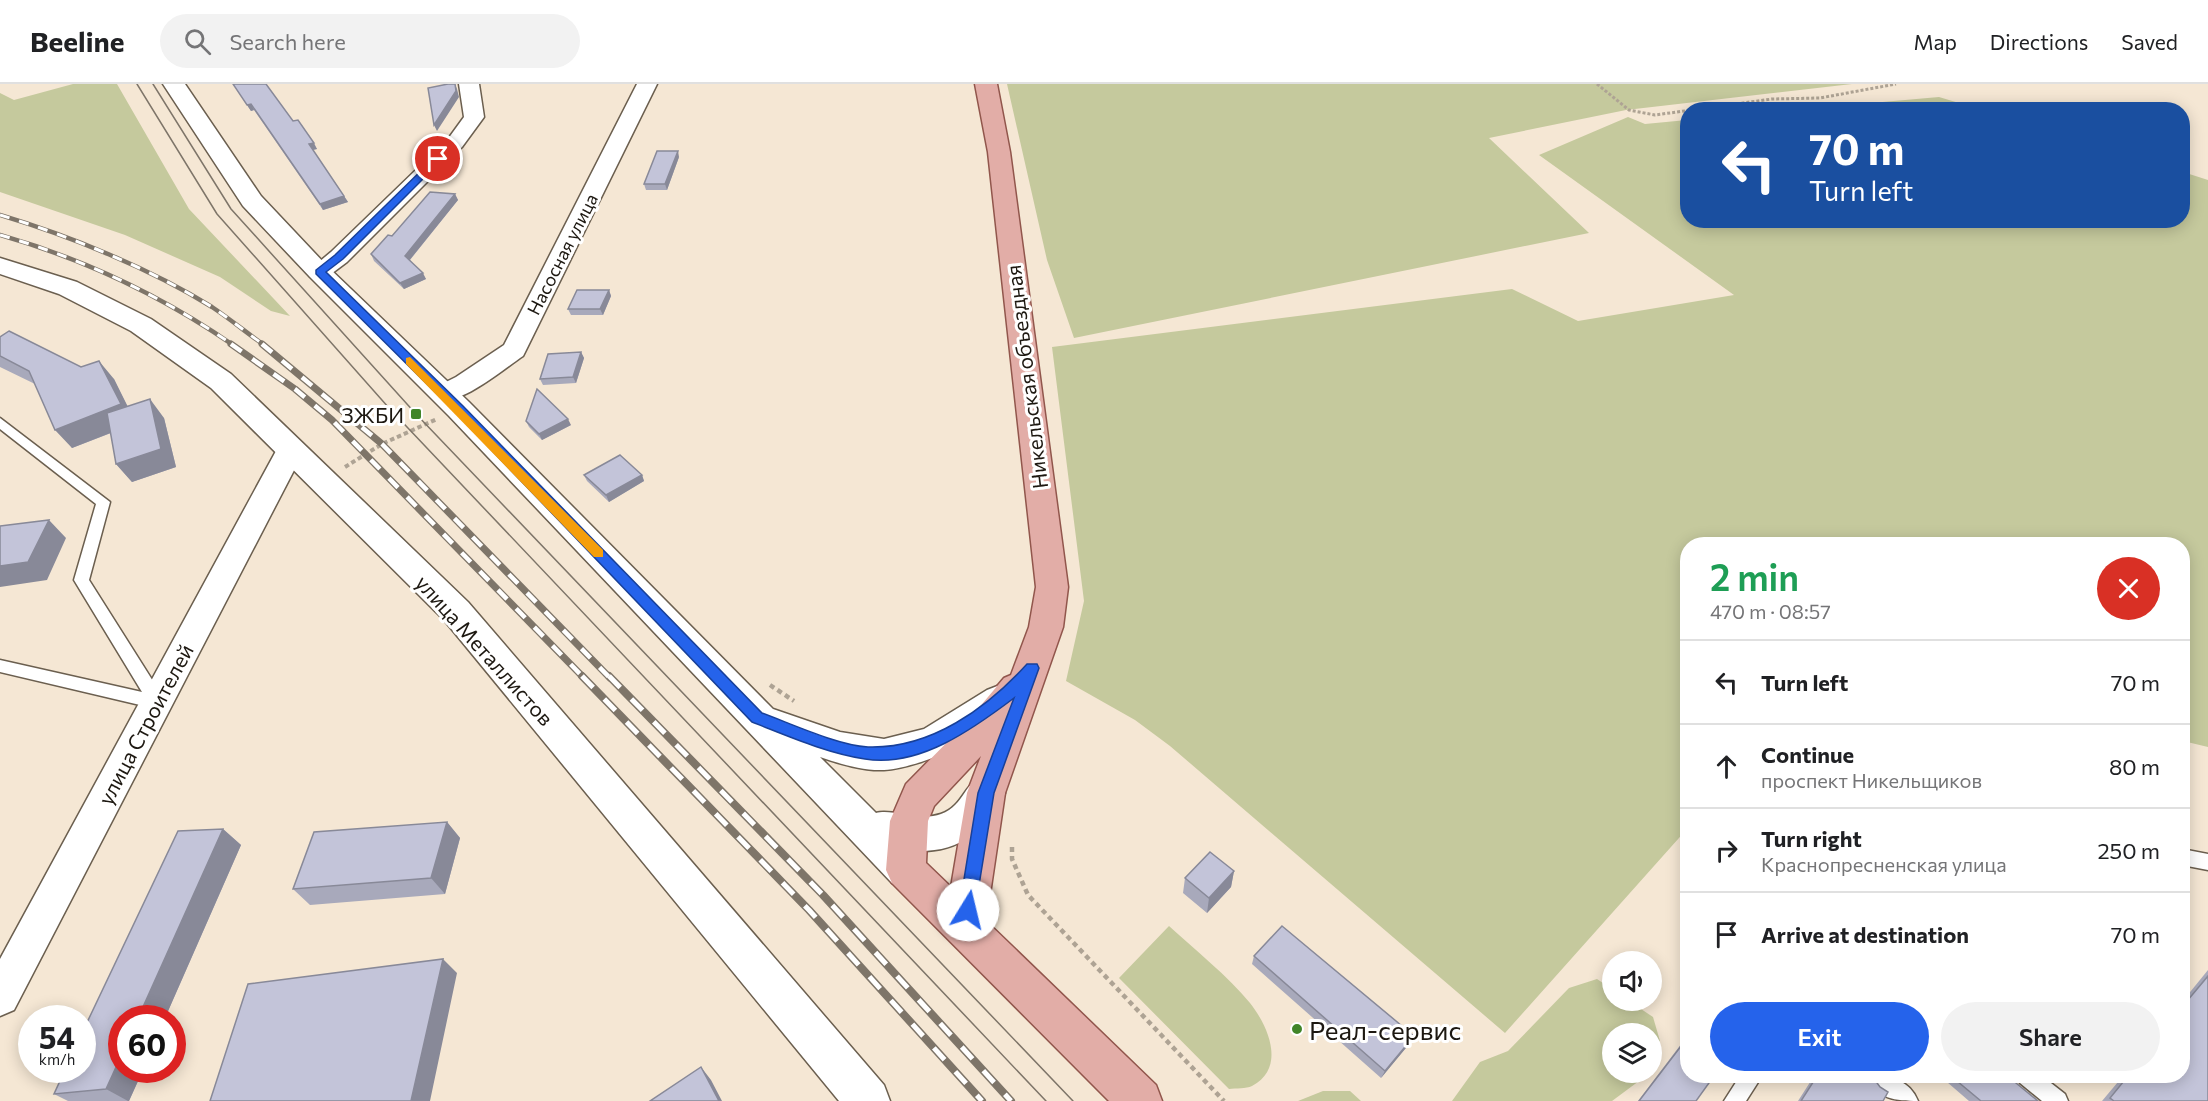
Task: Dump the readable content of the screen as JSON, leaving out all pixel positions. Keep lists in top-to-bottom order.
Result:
{
  "streets": {
    "main road": ["Никельская объездная", "улица Металлистов"],
    "street": ["Насосная улица", "улица Строителей"]
  },
  "crossings": [
    ["улица Металлистов", "улица Строителей"]
  ],
  "places": {
    "transit": ["ЗЖБИ"],
    "other": ["Реал-сервис"]
  },
  "page": {
    "header": "Beeline",
    "search": "Search here",
    "nav": ["Map", "Directions", "Saved"],
    "turn": ["70 m", "Turn left"],
    "heading": ["2 min", "470 m · 08:57"],
    "list": [
      {
        "name": "Turn left",
        "value": "70 m"
      },
      {
        "name": "Continue",
        "note": "проспект Никельщиков",
        "value": "80 m"
      },
      {
        "name": "Turn right",
        "note": "Краснопресненская улица",
        "value": "250 m"
      },
      {
        "name": "Arrive at destination",
        "value": "70 m"
      }
    ],
    "buttons": ["Exit", "Share"],
    "speed": "54 km/h",
    "limit": "60"
  }
}
